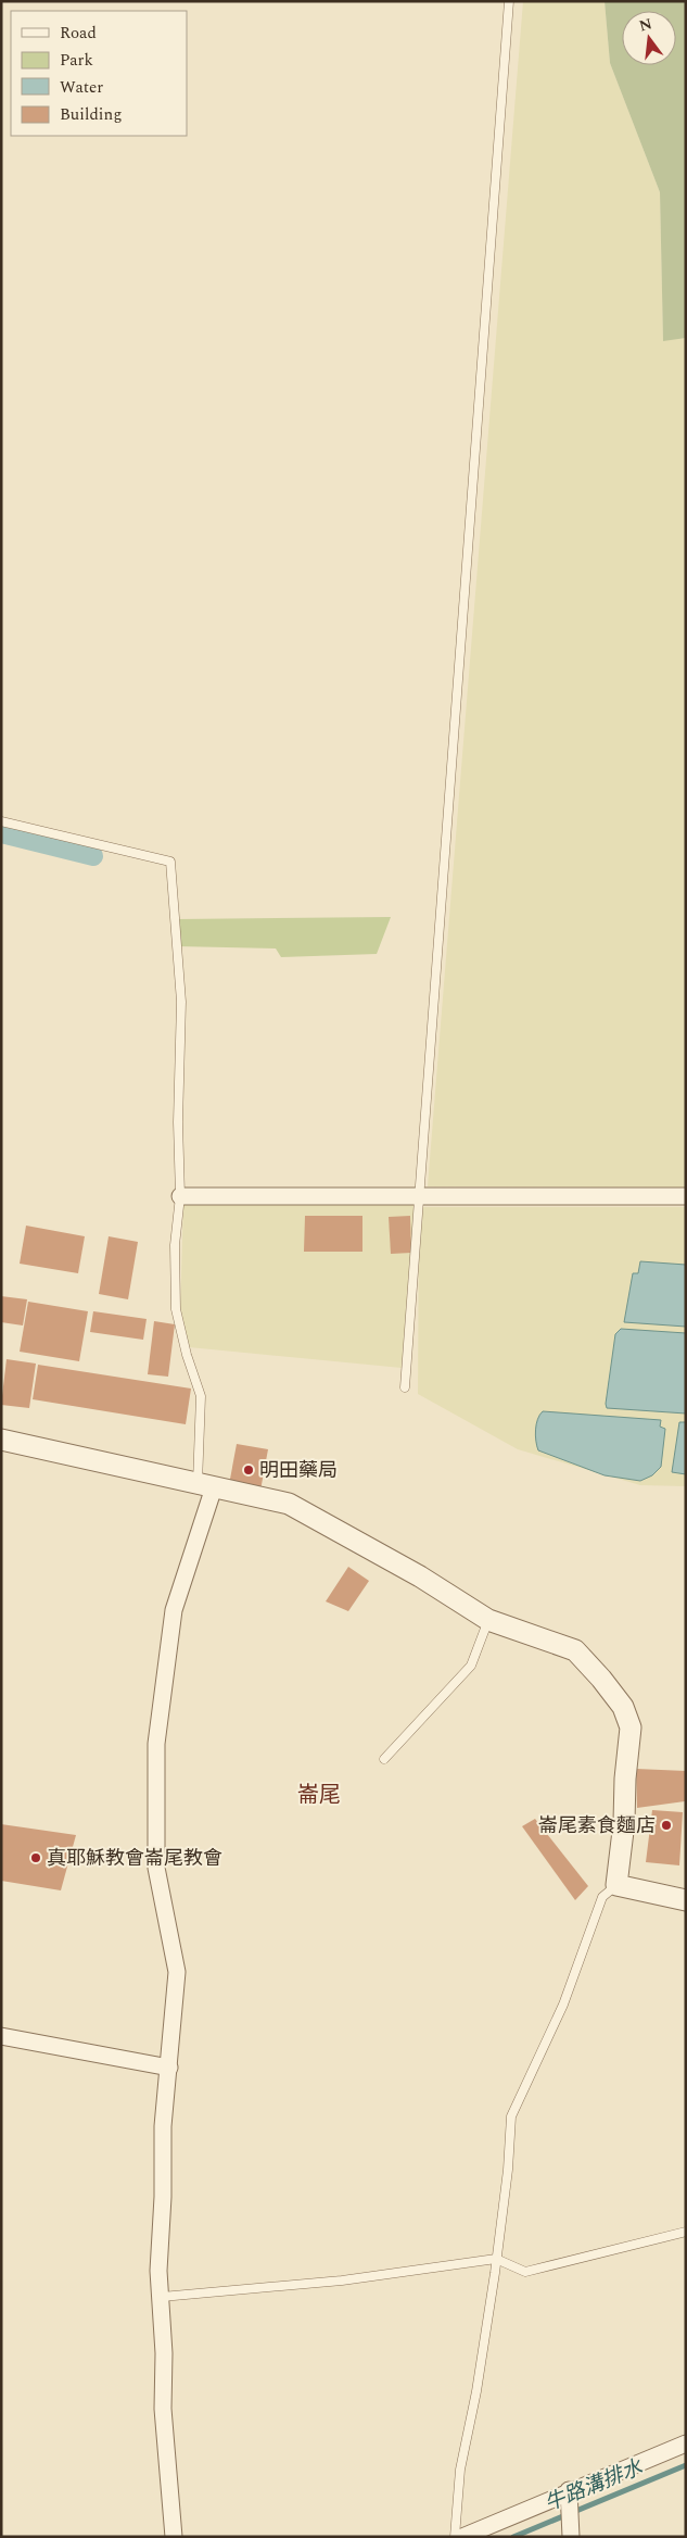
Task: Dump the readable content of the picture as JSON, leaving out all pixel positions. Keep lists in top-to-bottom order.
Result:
{
  "districts": ["崙尾"],
  "water": ["牛路溝排水"],
  "places": ["明田藥局", "崙尾素食麵店", "真耶穌教會崙尾教會"],
  "legend": [
    "Road",
    "Park",
    "Water",
    "Building"
  ],
  "north": "top"
}
